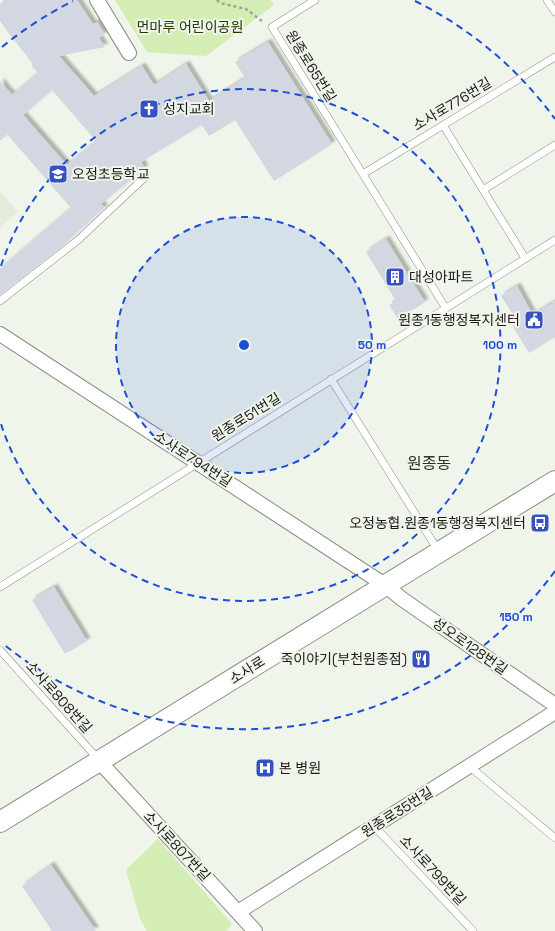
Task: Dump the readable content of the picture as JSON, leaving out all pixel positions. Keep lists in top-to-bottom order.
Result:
{
  "streets": {
    "street": [
      "소사로794번길",
      "성오로128번길",
      "소사로",
      "원종로35번길",
      "소사로807번길"
    ],
    "lane": [
      "원종로65번길",
      "소사로776번길",
      "원종로51번길",
      "소사로808번길",
      "소사로799번길"
    ]
  },
  "crossings": [
    ["원종로65번길", "소사로776번길"],
    ["원종로51번길", "소사로794번길"],
    ["소사로794번길", "성오로128번길"],
    ["소사로794번길", "소사로"],
    ["성오로128번길", "소사로"],
    ["소사로", "소사로808번길"],
    ["소사로", "소사로807번길"],
    ["소사로808번길", "소사로807번길"],
    ["원종로35번길", "소사로807번길"],
    ["원종로35번길", "소사로799번길"]
  ],
  "districts": ["원종동"],
  "parks": ["먼마루 어린이공원"],
  "places": {
    "church": ["성지교회"],
    "school or university": ["오정초등학교"],
    "building": ["대성아파트"],
    "public building": ["원종1동행정복지센터"],
    "bus stop": ["오정농협.원종1동행정복지센터"],
    "restaurant": ["죽이야기(부천원종점)"],
    "hospital": ["본 병원"]
  },
  "rings": ["50 m", "100 m", "150 m"]
}
